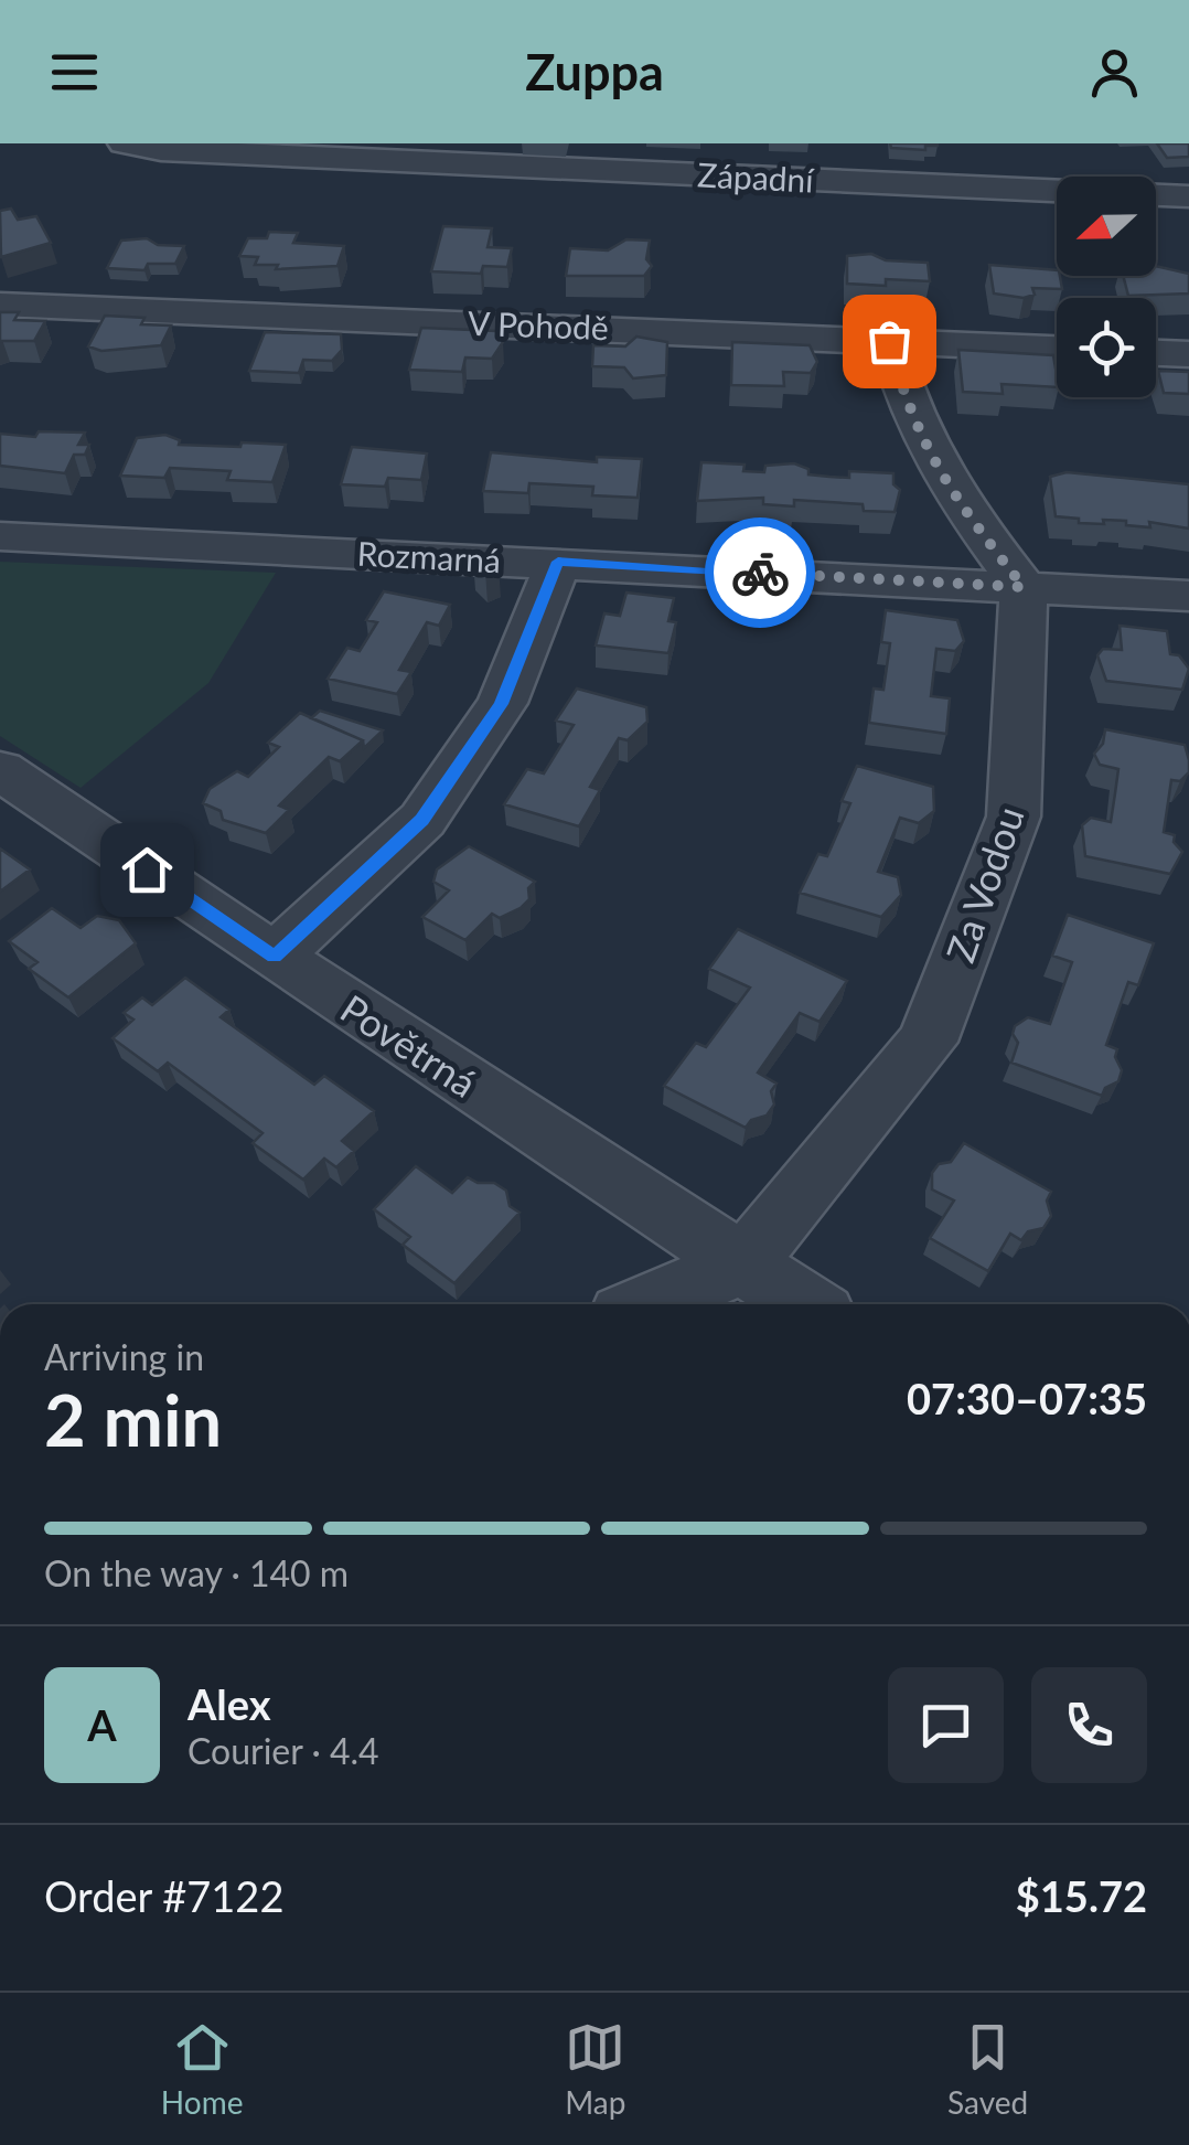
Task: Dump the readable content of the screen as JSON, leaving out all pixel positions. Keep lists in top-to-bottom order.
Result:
{
  "streets": {
    "street": [
      "Západní",
      "V Pohodě",
      "Rozmarná",
      "Za Vodou",
      "Povětrná"
    ]
  },
  "crossings": [
    ["Rozmarná", "Za Vodou"],
    ["Za Vodou", "Povětrná"]
  ],
  "north": "left",
  "page": {
    "header": "Zuppa",
    "heading": ["2 min", "Arriving in", "07:30–07:35"],
    "panel": [
      "Alex",
      "Courier · 4.4",
      "Order #7122",
      "$15.72"
    ],
    "bar": "On the way · 140 m",
    "round": "A",
    "tabs": ["Home", "Map", "Saved"]
  }
}
